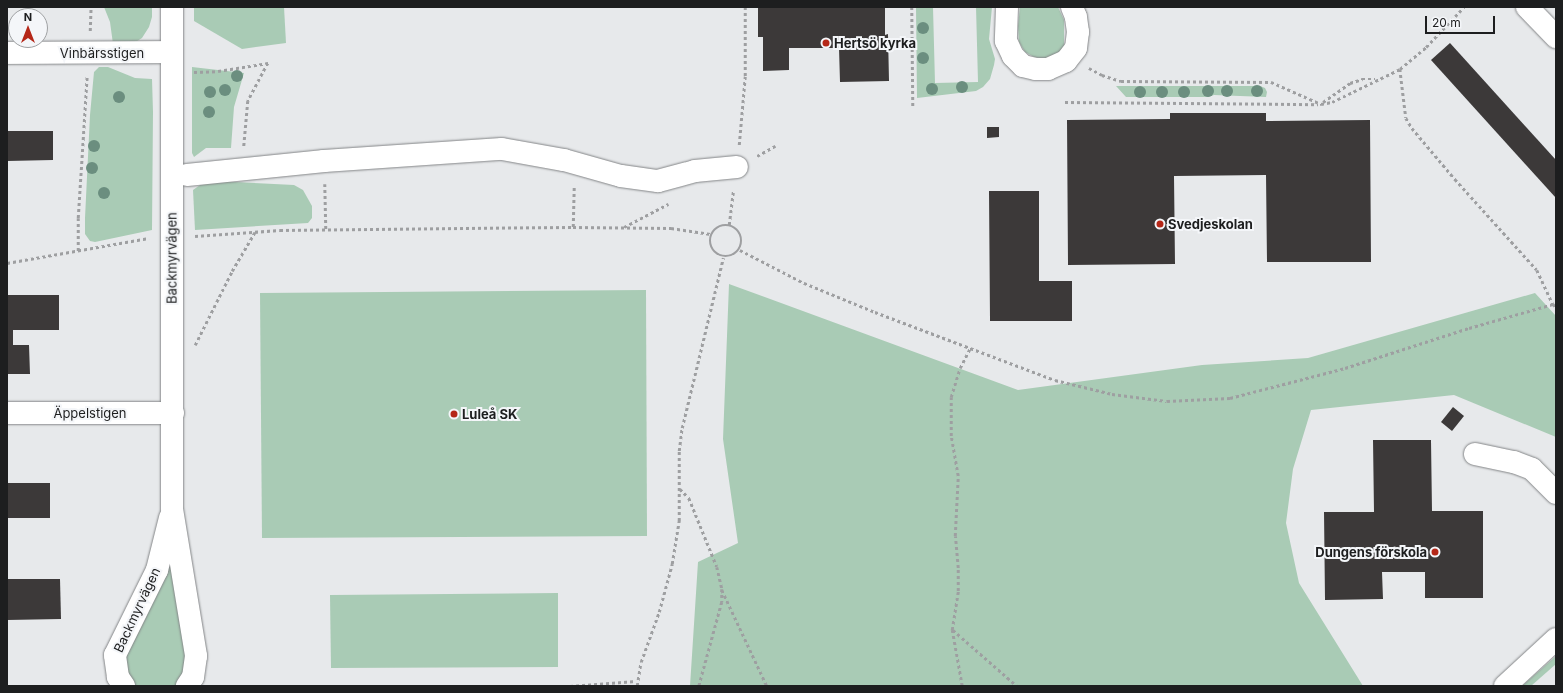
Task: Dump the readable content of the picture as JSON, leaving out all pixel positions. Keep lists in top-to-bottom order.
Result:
{
  "streets": {
    "street": ["Vinbärsstigen", "Backmyrvägen", "Äppelstigen"]
  },
  "crossings": [
    ["Vinbärsstigen", "Backmyrvägen"],
    ["Backmyrvägen", "Äppelstigen"]
  ],
  "places": [
    "Hertsö kyrka",
    "Svedjeskolan",
    "Luleå SK",
    "Dungens förskola"
  ],
  "scale_bar": "20 m",
  "north": "top"
}
